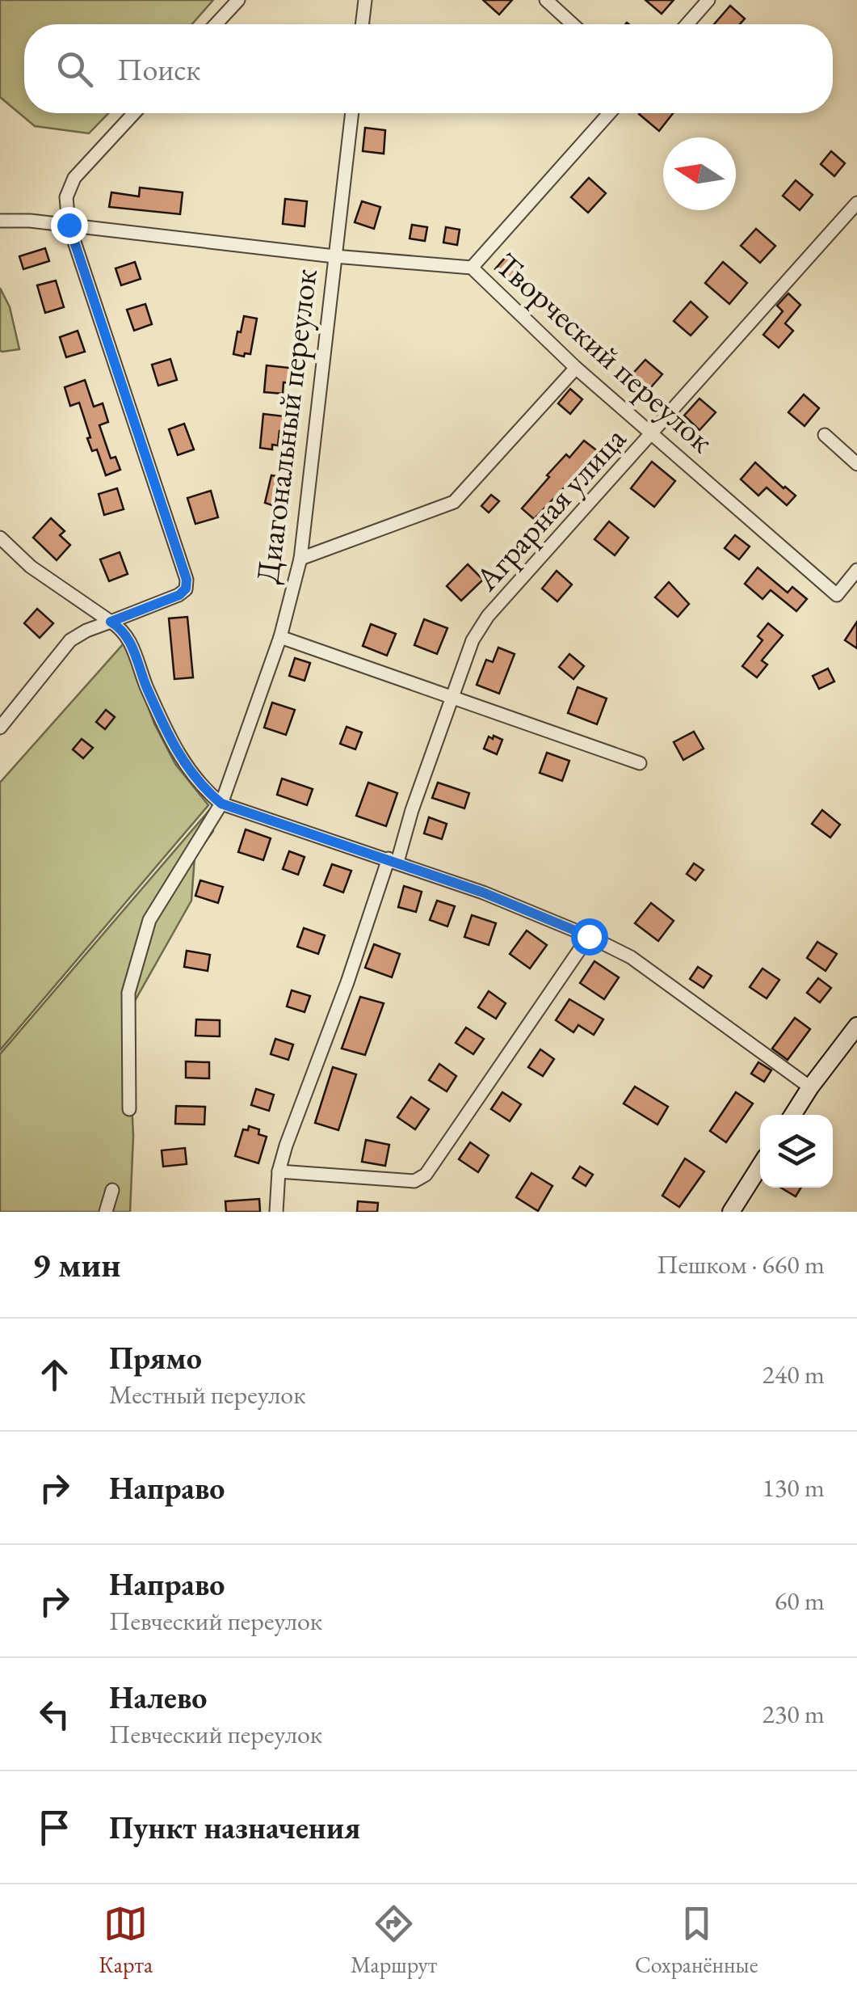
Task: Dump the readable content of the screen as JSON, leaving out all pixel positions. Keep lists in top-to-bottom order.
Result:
{
  "streets": {
    "street": ["Творческий переулок", "Диагональный переулок", "Аграрная улица"]
  },
  "crossings": [
    ["Творческий переулок", "Диагональный переулок"],
    ["Творческий переулок", "Аграрная улица"]
  ],
  "north": "left",
  "page": {
    "search": "Поиск",
    "heading": ["9 мин", "Пешком · 660 m"],
    "list": [
      ["Прямо", "Местный переулок", "240 m"],
      ["Направо", "130 m"],
      ["Направо", "Певческий переулок", "60 m"],
      ["Налево", "Певческий переулок", "230 m"],
      "Пункт назначения"
    ],
    "nav": ["Карта", "Маршрут", "Сохранённые"]
  }
}
